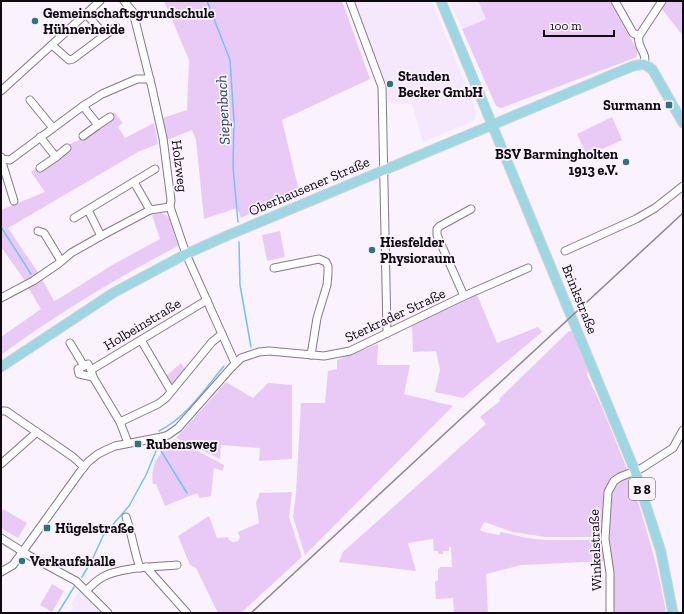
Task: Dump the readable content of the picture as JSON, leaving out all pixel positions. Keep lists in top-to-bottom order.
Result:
{
  "streets": {
    "main road": ["Oberhausener Straße", "Brinkstraße", "B 8"],
    "street": [
      "Holzweg",
      "Sterkrader Straße",
      "Holbeinstraße",
      "Winkelstraße"
    ]
  },
  "crossings": [
    ["Holzweg", "Oberhausener Straße"],
    ["Holzweg", "Sterkrader Straße"],
    ["Holzweg", "Holbeinstraße"],
    ["Oberhausener Straße", "Brinkstraße"],
    ["Brinkstraße", "Winkelstraße"]
  ],
  "water": ["Siepenbach"],
  "places": {
    "other": [
      "Gemeinschaftsgrundschule Hühnerheide",
      "Stauden Becker GmbH",
      "BSV Barmingholten 1913 e.V.",
      "Hiesfelder Physioraum",
      "Verkaufshalle"
    ],
    "transit": ["Surmann", "Rubensweg", "Hügelstraße"]
  },
  "scale_bar": "100 m"
}
